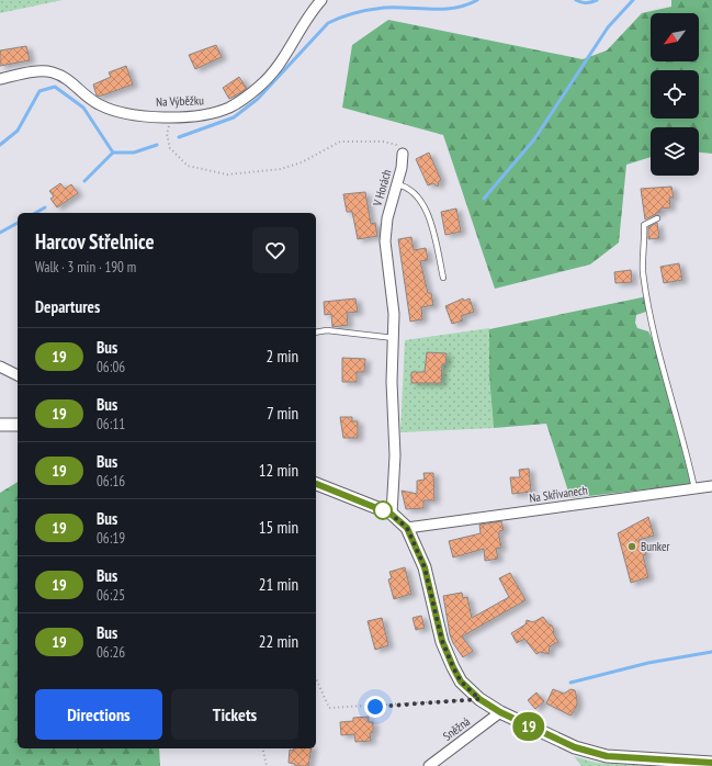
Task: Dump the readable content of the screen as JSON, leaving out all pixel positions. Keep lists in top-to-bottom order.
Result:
{
  "streets": {
    "street": [
      "Na Výběžku",
      "V Horách",
      "Na Skřivanech",
      "Sněžná"
    ]
  },
  "places": ["Bunker"],
  "lines": ["bus line 19"],
  "north": "bottom left",
  "page": {
    "on_map": "19",
    "heading": [
      ["Harcov Střelnice", "Walk · 3 min · 190 m"],
      "Departures"
    ],
    "list": [
      {
        "mark": "19",
        "name": "Bus",
        "note": "06:06",
        "value": "2 min"
      },
      {
        "mark": "19",
        "name": "Bus",
        "note": "06:11",
        "value": "7 min"
      },
      {
        "mark": "19",
        "name": "Bus",
        "note": "06:16",
        "value": "12 min"
      },
      {
        "mark": "19",
        "name": "Bus",
        "note": "06:19",
        "value": "15 min"
      },
      {
        "mark": "19",
        "name": "Bus",
        "note": "06:25",
        "value": "21 min"
      },
      {
        "mark": "19",
        "name": "Bus",
        "note": "06:26",
        "value": "22 min"
      }
    ],
    "buttons": ["Directions", "Tickets"]
  }
}
